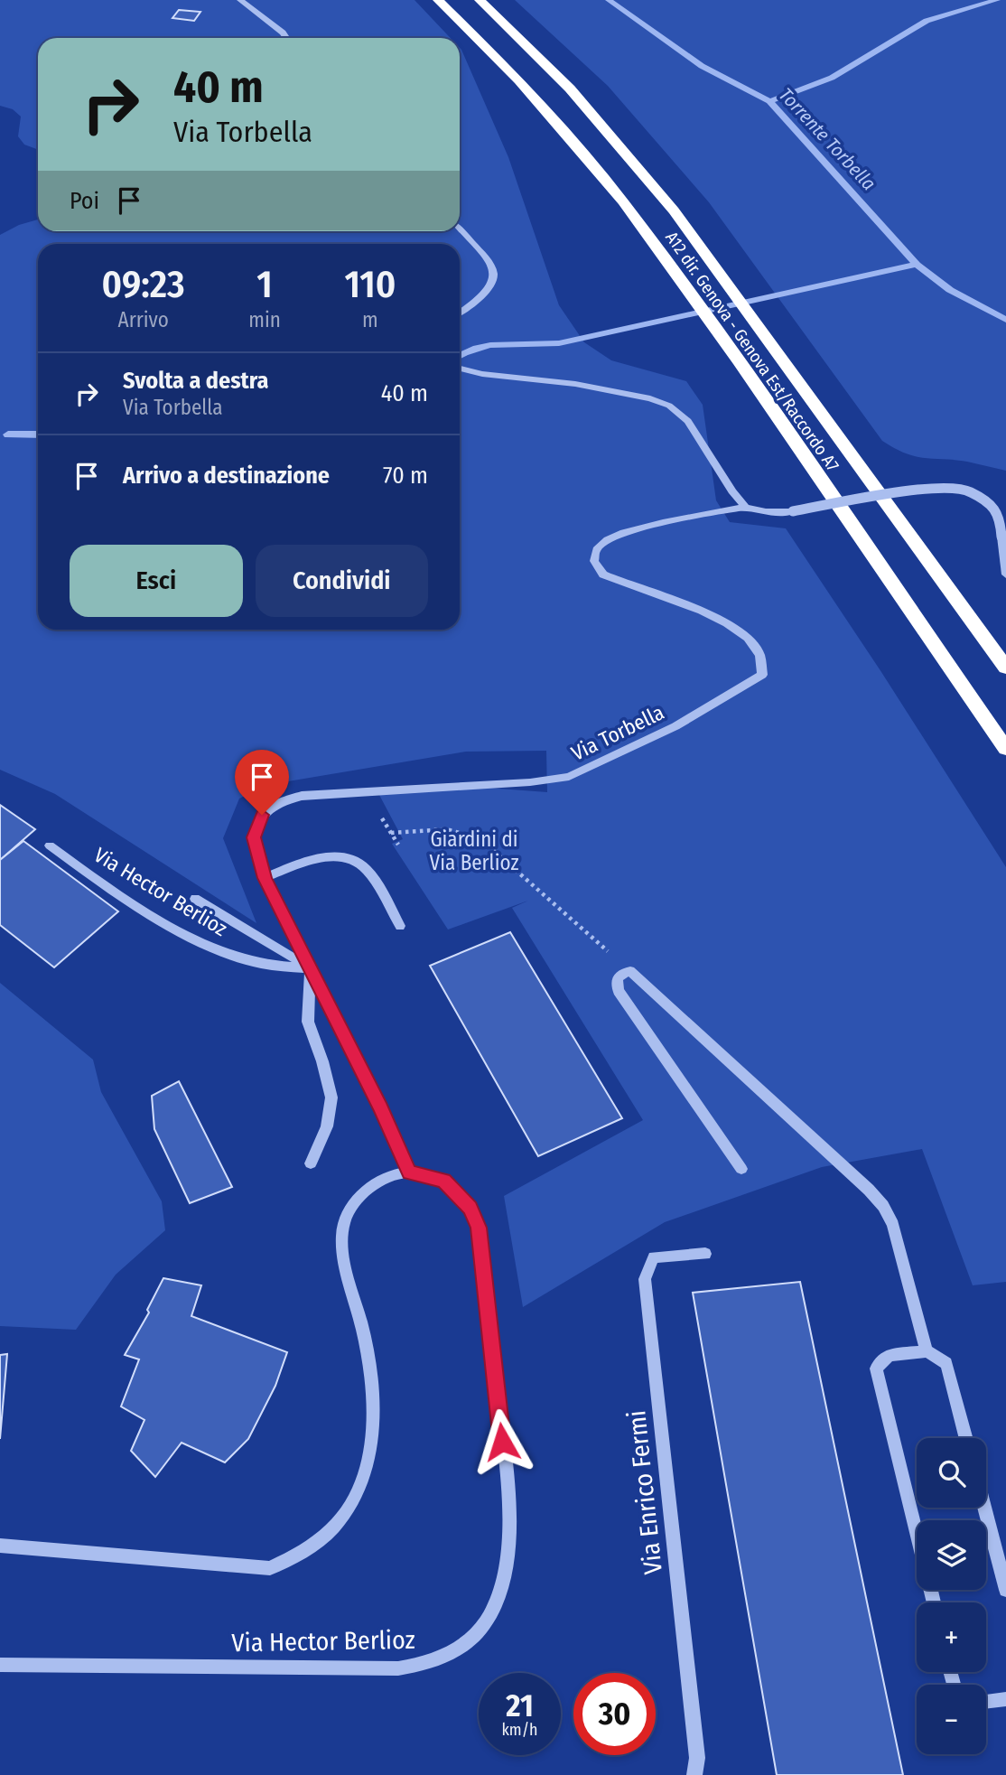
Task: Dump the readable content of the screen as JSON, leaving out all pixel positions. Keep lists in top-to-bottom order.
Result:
{
  "streets": {
    "highway": ["A12 dir. Genova - Genova Est/Raccordo A7"],
    "street": ["Via Torbella", "Via Hector Berlioz", "Via Enrico Fermi"]
  },
  "crossings": [
    ["Via Torbella", "Via Hector Berlioz"]
  ],
  "water": ["Torrente Torbella"],
  "parks": ["Giardini di Via Berlioz"],
  "page": {
    "turn": ["40 m", "Via Torbella"],
    "then": "Poi",
    "eta": [
      "09:23",
      "Arrivo",
      "1",
      "min",
      "110",
      "m"
    ],
    "list": [
      {
        "name": "Svolta a destra",
        "note": "Via Torbella",
        "value": "40 m"
      },
      {
        "name": "Arrivo a destinazione",
        "value": "70 m"
      }
    ],
    "buttons": ["Esci", "Condividi"],
    "map_buttons": ["+", "−"],
    "speed": "21 km/h",
    "limit": "30"
  }
}
